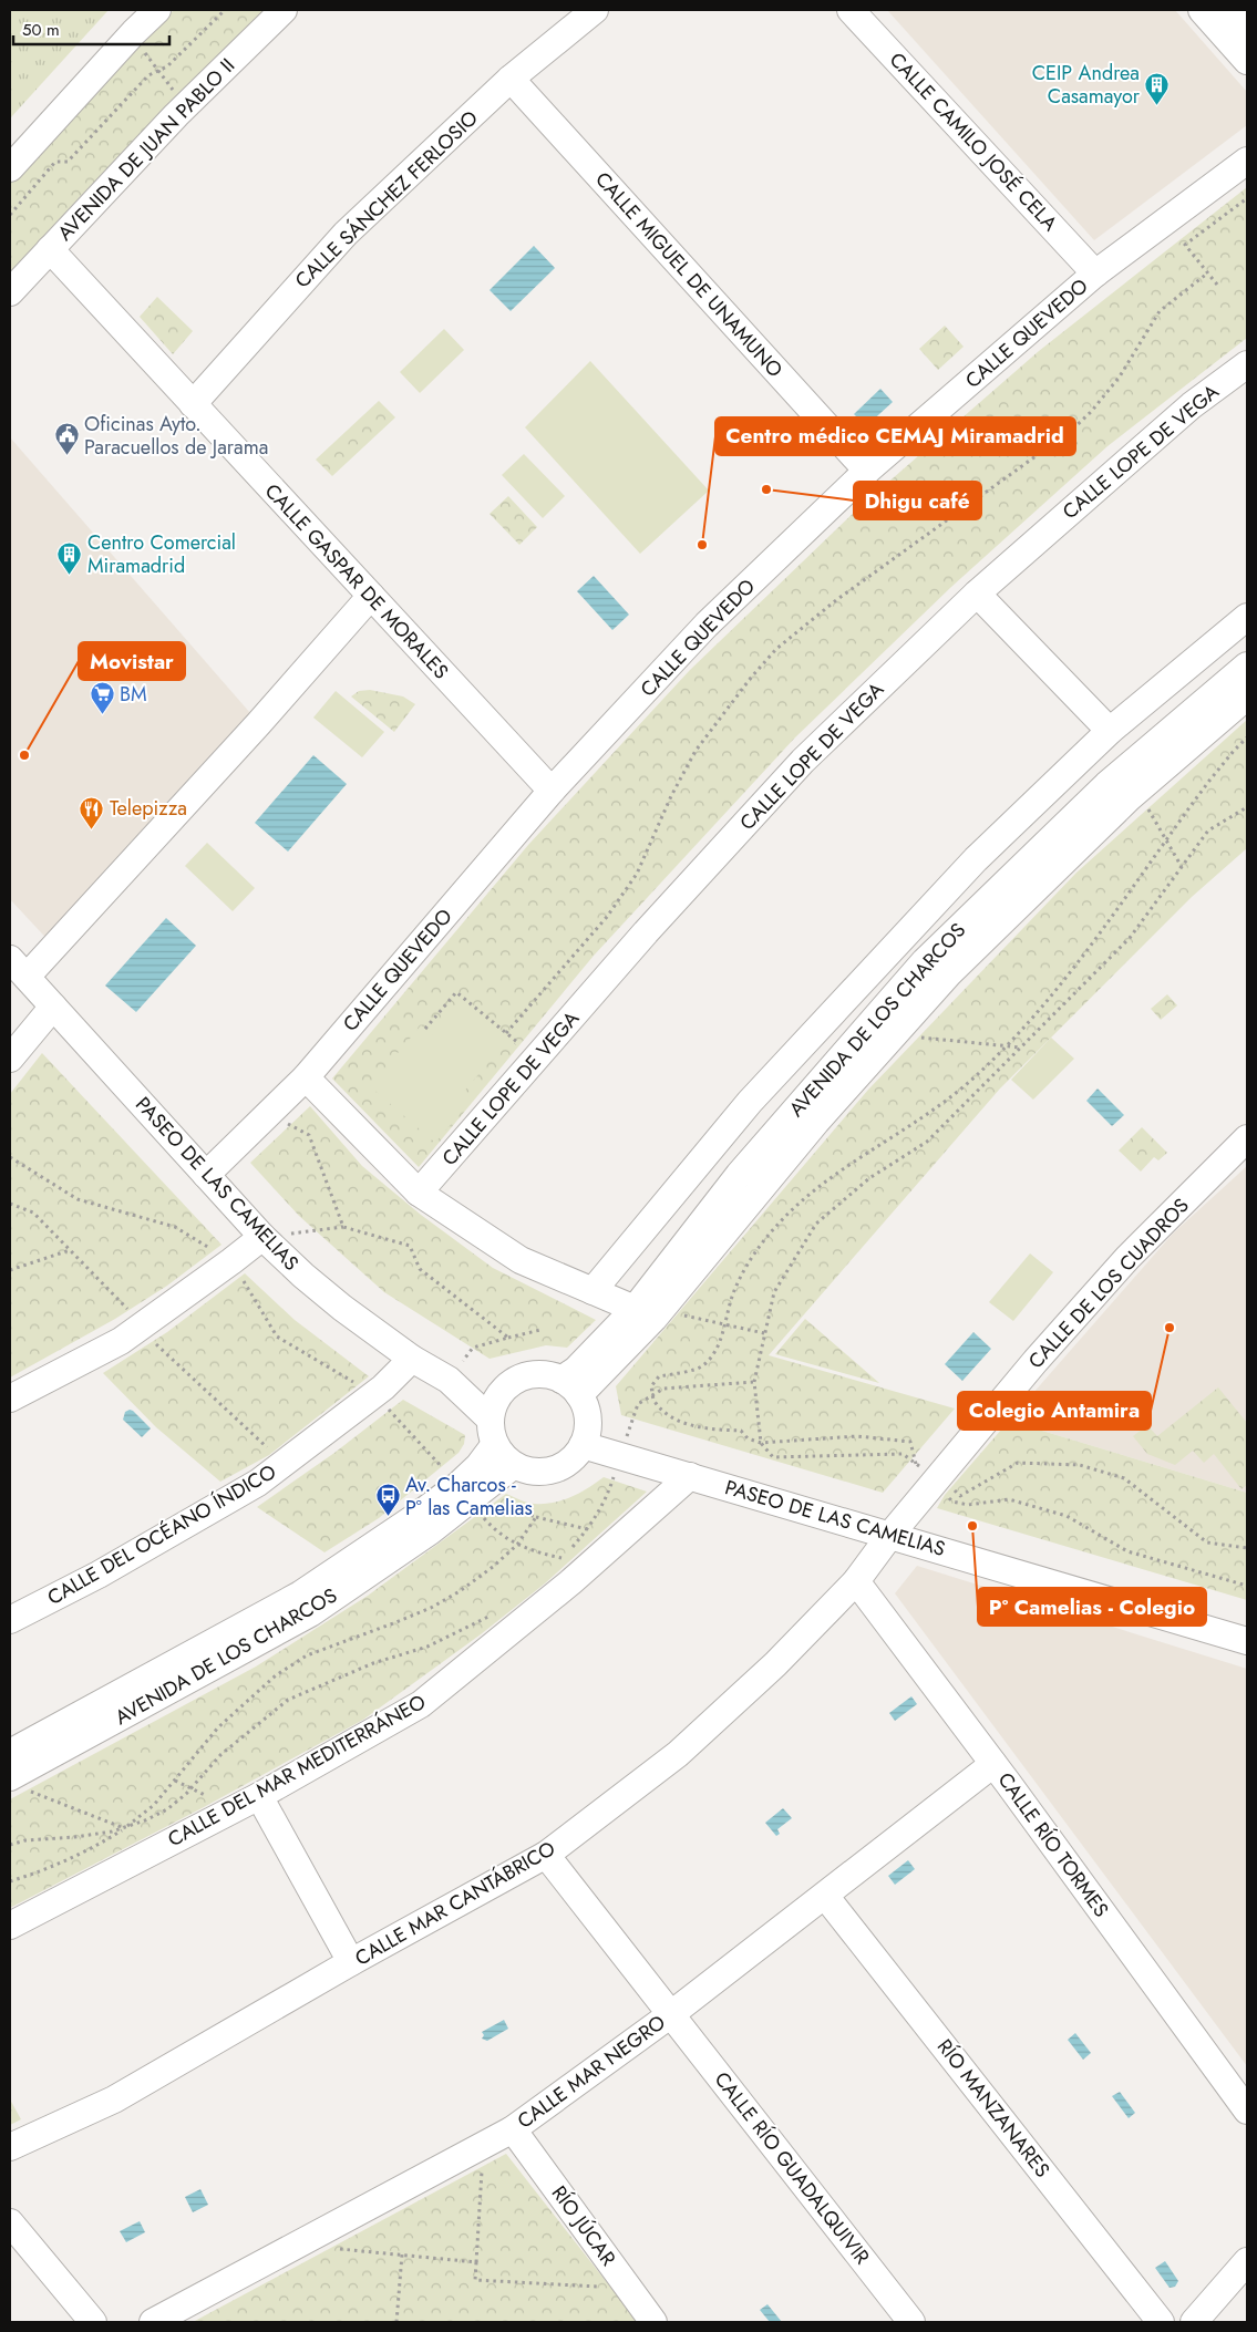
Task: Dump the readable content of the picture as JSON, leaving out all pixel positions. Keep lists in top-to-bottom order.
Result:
{
  "streets": {
    "street": [
      "CALLE CAMILO JOSÉ CELA",
      "AVENIDA DE JUAN PABLO II",
      "CALLE SÁNCHEZ FERLOSIO",
      "CALLE MIGUEL DE UNAMUNO",
      "CALLE QUEVEDO",
      "CALLE LOPE DE VEGA",
      "CALLE GASPAR DE MORALES",
      "AVENIDA DE LOS CHARCOS",
      "PASEO DE LAS CAMELIAS",
      "CALLE DE LOS CUADROS",
      "CALLE DEL OCÉANO ÍNDICO",
      "CALLE DEL MAR MEDITERRÁNEO",
      "CALLE RÍO TORMES",
      "CALLE MAR CANTÁBRICO",
      "CALLE MAR NEGRO",
      "RÍO MANZANARES",
      "CALLE RÍO GUADALQUIVIR",
      "RÍO JÚCAR"
    ]
  },
  "crossings": [
    ["CALLE CAMILO JOSÉ CELA", "CALLE QUEVEDO"],
    ["AVENIDA DE JUAN PABLO II", "CALLE GASPAR DE MORALES"],
    ["CALLE SÁNCHEZ FERLOSIO", "CALLE MIGUEL DE UNAMUNO"],
    ["CALLE SÁNCHEZ FERLOSIO", "CALLE GASPAR DE MORALES"],
    ["CALLE MIGUEL DE UNAMUNO", "CALLE QUEVEDO"],
    ["CALLE QUEVEDO", "CALLE GASPAR DE MORALES"],
    ["CALLE QUEVEDO", "PASEO DE LAS CAMELIAS"],
    ["AVENIDA DE LOS CHARCOS", "PASEO DE LAS CAMELIAS"],
    ["PASEO DE LAS CAMELIAS", "CALLE DE LOS CUADROS"],
    ["PASEO DE LAS CAMELIAS", "CALLE DEL OCÉANO ÍNDICO"],
    ["PASEO DE LAS CAMELIAS", "CALLE DEL MAR MEDITERRÁNEO"],
    ["PASEO DE LAS CAMELIAS", "CALLE MAR CANTÁBRICO"],
    ["CALLE DE LOS CUADROS", "CALLE MAR CANTÁBRICO"],
    ["CALLE RÍO TORMES", "CALLE MAR CANTÁBRICO"],
    ["CALLE RÍO TORMES", "CALLE MAR NEGRO"],
    ["CALLE MAR CANTÁBRICO", "CALLE RÍO GUADALQUIVIR"],
    ["CALLE MAR NEGRO", "RÍO MANZANARES"],
    ["CALLE MAR NEGRO", "CALLE RÍO GUADALQUIVIR"],
    ["CALLE MAR NEGRO", "RÍO JÚCAR"]
  ],
  "places": {
    "building": ["CEIP Andrea Casamayor", "Centro Comercial Miramadrid"],
    "public building": ["Oficinas Ayto. Paracuellos de Jarama"],
    "other": [
      "Dhigu café",
      "Centro médico CEMAJ Miramadrid",
      "Movistar",
      "Colegio Antamira",
      "Pº Camelias - Colegio"
    ],
    "supermarket": ["BM"],
    "restaurant": ["Telepizza"],
    "bus stop": ["Av. Charcos - Pº las Camelias"]
  },
  "scale_bar": "50 m"
}
